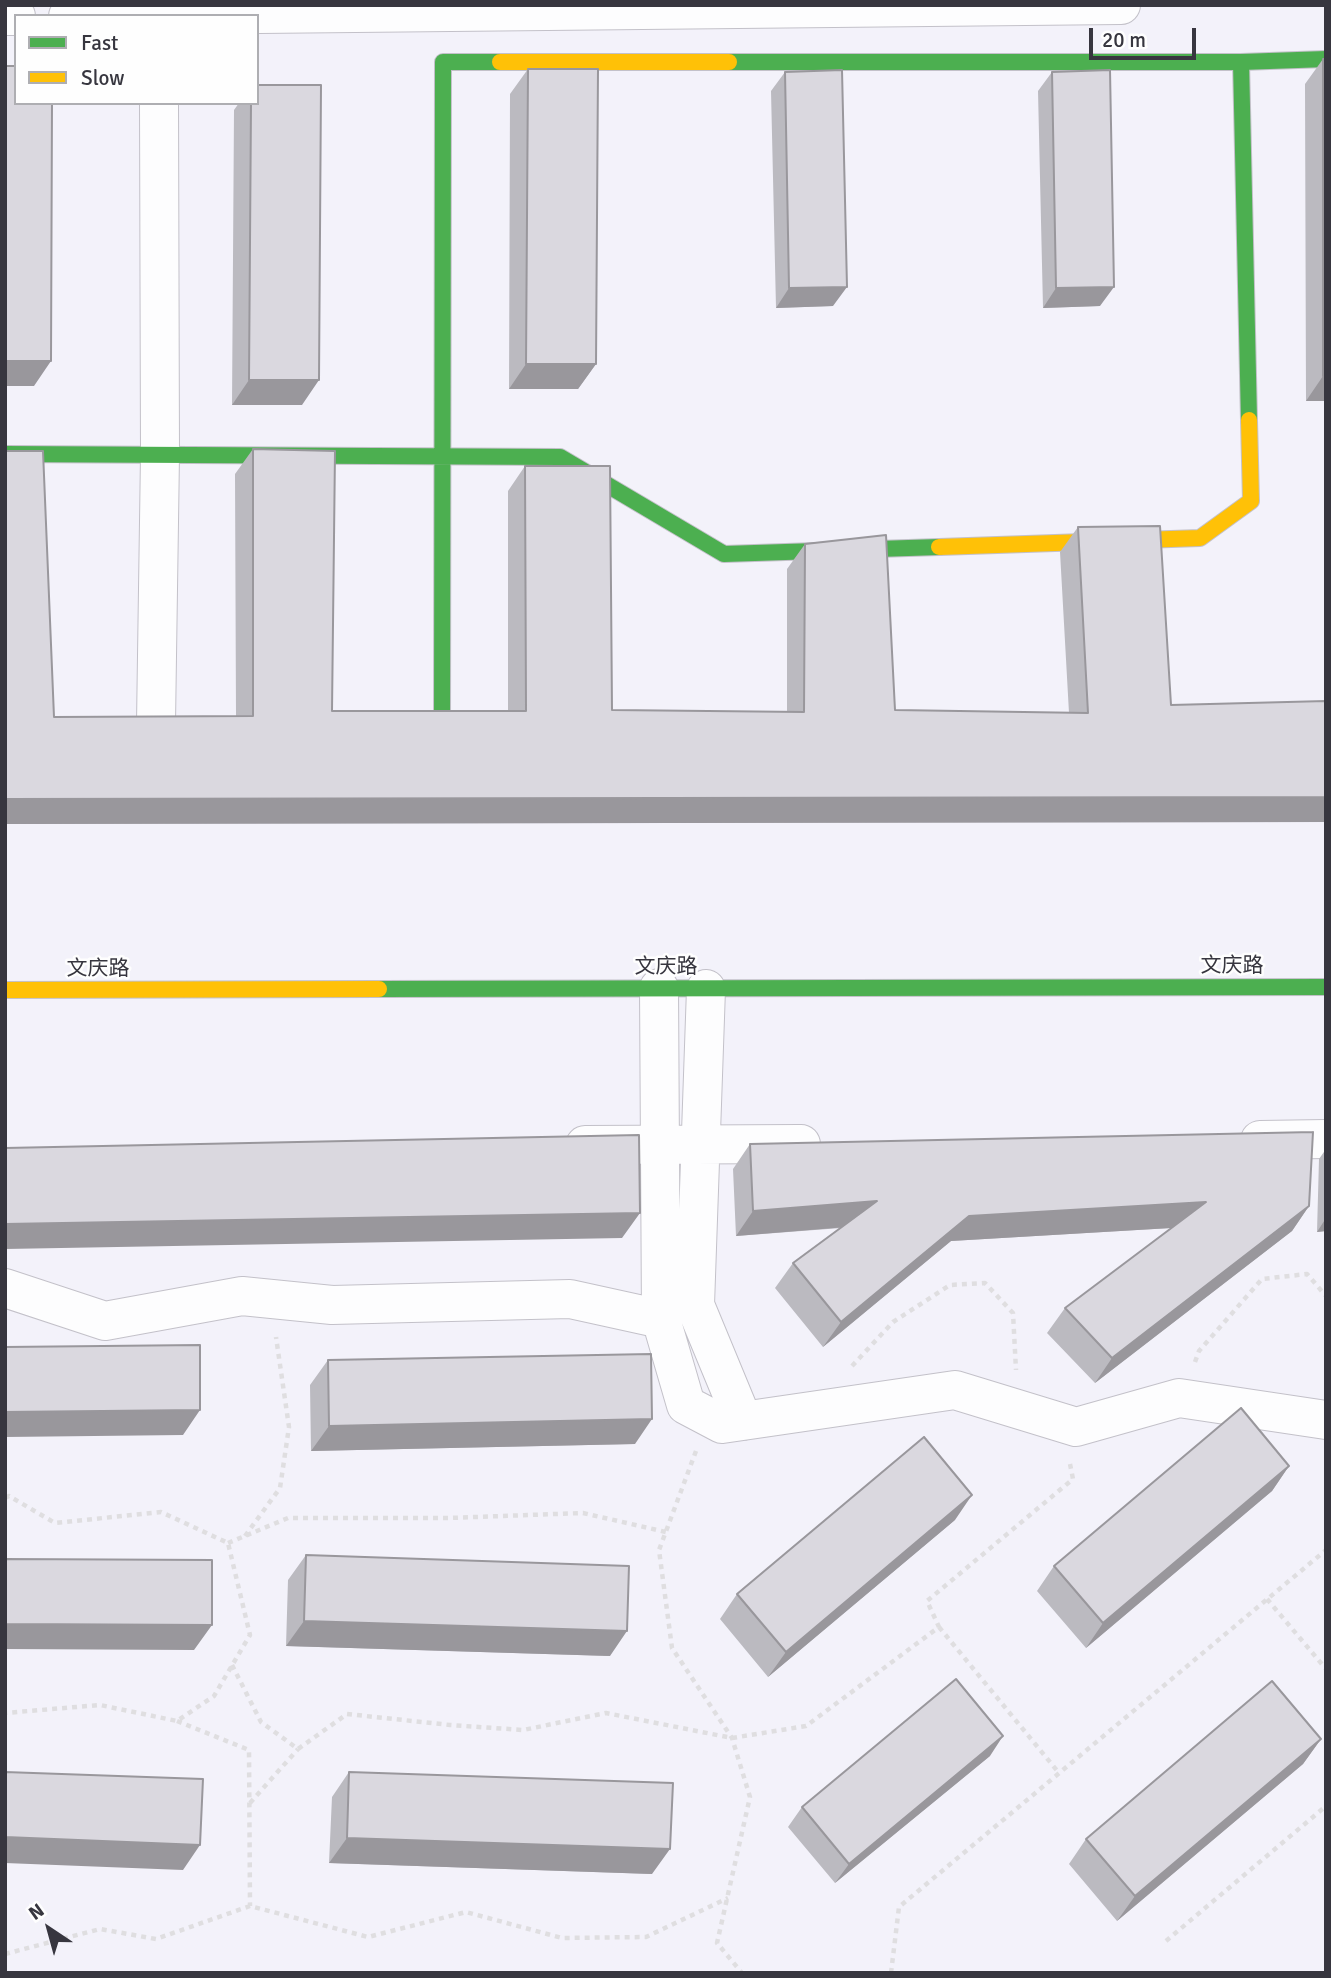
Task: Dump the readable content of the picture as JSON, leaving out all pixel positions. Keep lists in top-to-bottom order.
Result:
{
  "streets": {
    "street": ["文庆路"]
  },
  "legend": ["Fast", "Slow"],
  "scale_bar": "20 m",
  "north": "top left"
}
